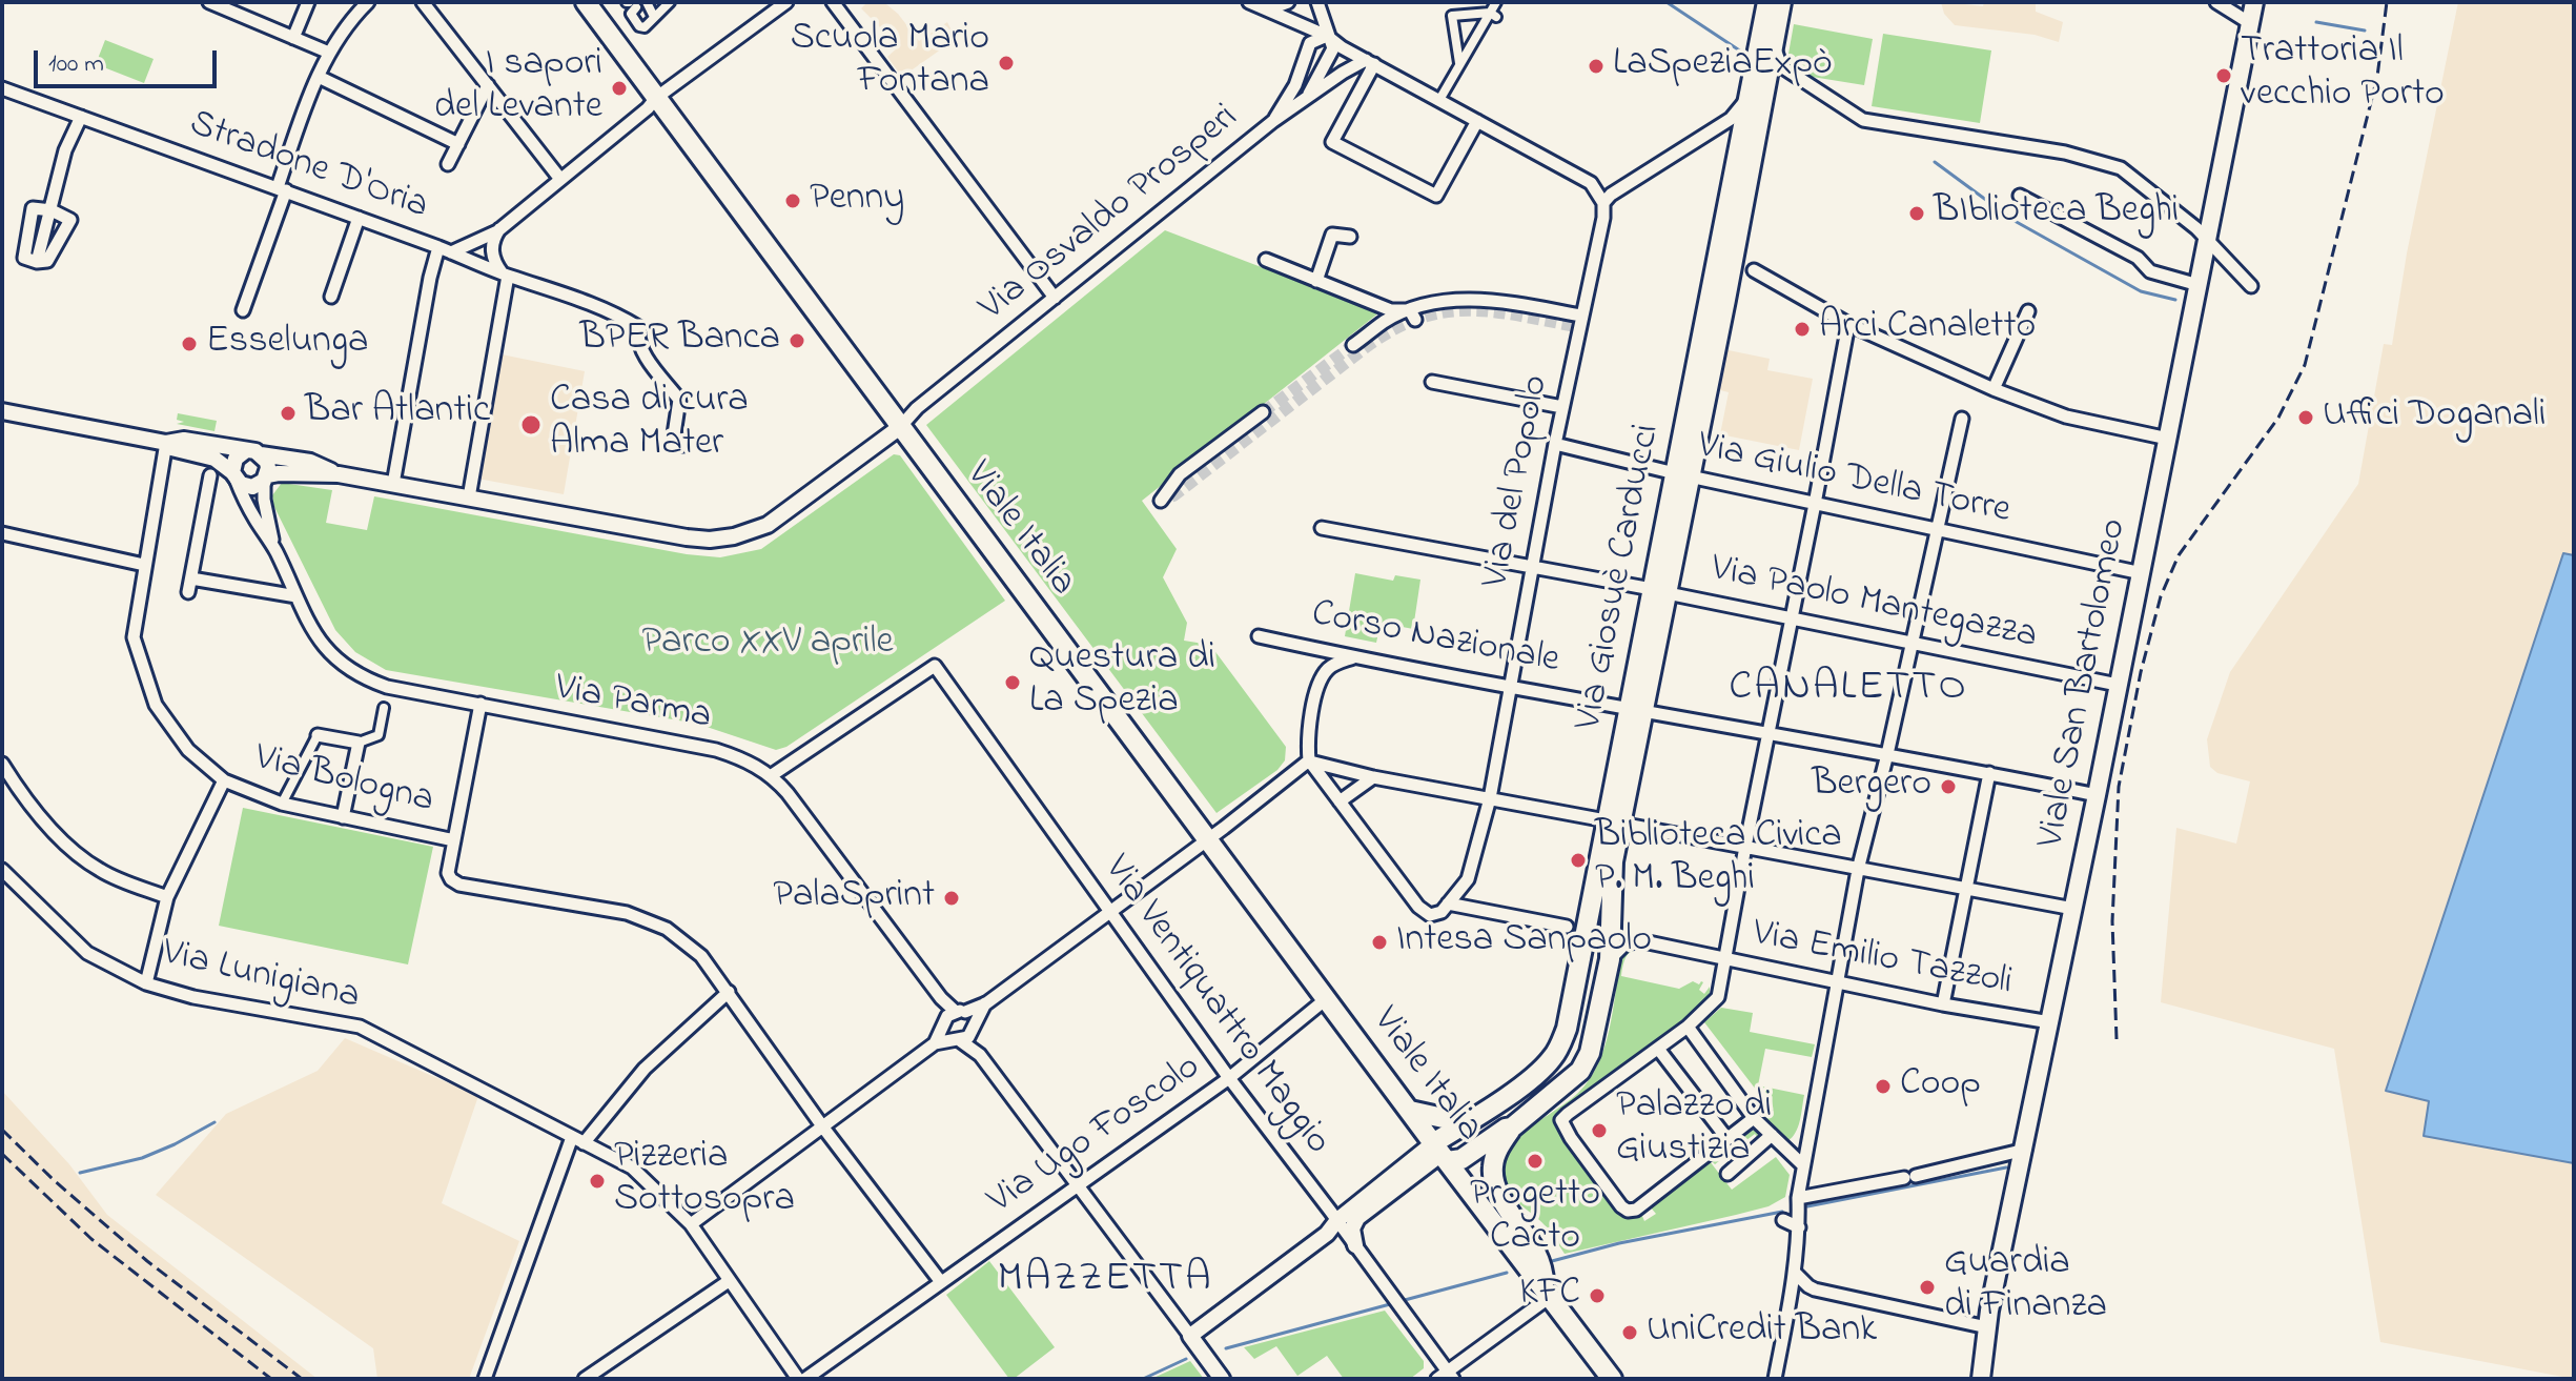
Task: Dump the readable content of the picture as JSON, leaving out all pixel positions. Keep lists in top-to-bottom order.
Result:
{
  "streets": {
    "main road": ["Viale Italia", "Via Giosuè Carducci", "Viale San Bartolomeo"],
    "street": [
      "Stradone D'Oria",
      "Via Osvaldo Prosperi",
      "Via Giulio Della Torre",
      "Via del Popolo",
      "Via Paolo Mantegazza",
      "Corso Nazionale",
      "Via Parma",
      "Via Bologna",
      "Via Emilio Tazzoli",
      "Via Lunigiana",
      "Via Ventiquattro Maggio",
      "Via Ugo Foscolo"
    ]
  },
  "crossings": [
    ["Via Osvaldo Prosperi", "Viale Italia"],
    ["Via Giulio Della Torre", "Via del Popolo"],
    ["Via Giulio Della Torre", "Via Giosuè Carducci"],
    ["Via Giulio Della Torre", "Viale San Bartolomeo"],
    ["Via del Popolo", "Via Paolo Mantegazza"],
    ["Via del Popolo", "Corso Nazionale"],
    ["Viale Italia", "Via Giosuè Carducci"],
    ["Via Giosuè Carducci", "Via Paolo Mantegazza"],
    ["Via Giosuè Carducci", "Corso Nazionale"],
    ["Via Giosuè Carducci", "Via Emilio Tazzoli"],
    ["Via Paolo Mantegazza", "Viale San Bartolomeo"],
    ["Corso Nazionale", "Viale San Bartolomeo"],
    ["Viale San Bartolomeo", "Via Emilio Tazzoli"],
    ["Via Parma", "Via Ventiquattro Maggio"],
    ["Via Ventiquattro Maggio", "Via Ugo Foscolo"]
  ],
  "districts": ["CANALETTO", "MAZZETTA"],
  "parks": ["Parco XXV aprile"],
  "places": [
    "Scuola Mario Fontana",
    "LaSpeziaExpò",
    "Trattoria Il vecchio Porto",
    "I sapori del Levante",
    "Penny",
    "BIblioteca Beghi",
    "Arci Canaletto",
    "BPER Banca",
    "Esselunga",
    "Bar Atlantic",
    "Uffici Doganali",
    "Casa di cura Alma Mater",
    "Questura di La Spezia",
    "Bergero",
    "Biblioteca Civica P. M. Beghi",
    "PalaSprint",
    "Intesa Sanpaolo",
    "Coop",
    "Palazzo di Giustizia",
    "Progetto Cacto",
    "Pizzeria Sottosopra",
    "Guardia di Finanza",
    "KFC",
    "UniCredit Bank"
  ],
  "scale_bar": "100 m"
}
